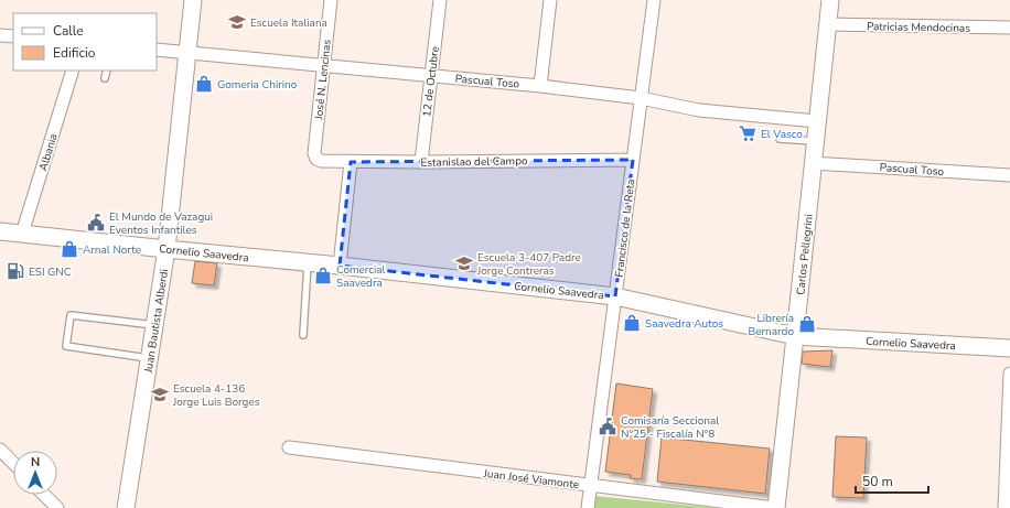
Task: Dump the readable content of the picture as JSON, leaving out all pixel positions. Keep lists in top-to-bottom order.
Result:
{
  "streets": {
    "street": [
      "Patricias Mendocinas",
      "José N. Lencinas",
      "Pascual Toso",
      "12 de Octubre",
      "Albania",
      "Estanislao del Campo",
      "Francisco de la Reta",
      "Cornelio Saavedra",
      "Carlos Pellegrini",
      "Juan Bautista Alberdi",
      "Juan José Viamonte"
    ]
  },
  "crossings": [
    ["Patricias Mendocinas", "Carlos Pellegrini"],
    ["José N. Lencinas", "Pascual Toso"],
    ["José N. Lencinas", "Estanislao del Campo"],
    ["Pascual Toso", "12 de Octubre"],
    ["Pascual Toso", "Francisco de la Reta"],
    ["Pascual Toso", "Carlos Pellegrini"],
    ["Pascual Toso", "Juan Bautista Alberdi"],
    ["12 de Octubre", "Estanislao del Campo"],
    ["Albania", "Cornelio Saavedra"],
    ["Estanislao del Campo", "Francisco de la Reta"],
    ["Francisco de la Reta", "Cornelio Saavedra"],
    ["Francisco de la Reta", "Juan José Viamonte"],
    ["Cornelio Saavedra", "Carlos Pellegrini"],
    ["Cornelio Saavedra", "Juan Bautista Alberdi"],
    ["Carlos Pellegrini", "Juan José Viamonte"]
  ],
  "places": {
    "school or university": ["Escuela Italiana", "Escuela 3-407 Padre Jorge Contreras", "Escuela 4-136 Jorge Luis Borges"],
    "shop": [
      "Gomeria Chirino",
      "Arnal Norte",
      "Comercial Saavedra",
      "Saavedra Autos",
      "Librería Bernardo"
    ],
    "supermarket": ["El Vasco"],
    "public building": ["El Mundo de Vazagui Eventos Infantiles", "Comisaría Seccional N°25 - Fiscalía N°8"],
    "fuel station": ["ESI GNC"]
  },
  "legend": ["Calle", "Edificio"],
  "scale_bar": "50 m",
  "north": "top"
}
